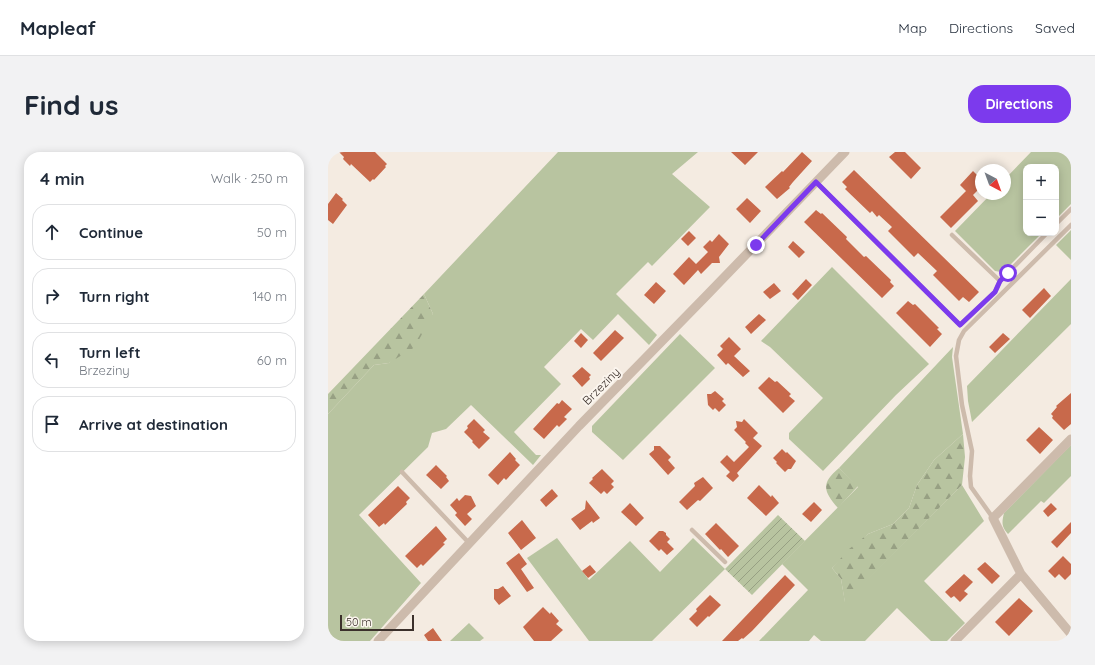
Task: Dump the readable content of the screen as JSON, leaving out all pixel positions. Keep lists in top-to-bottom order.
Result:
{
  "streets": {
    "street": ["Brzeziny"]
  },
  "scale_bar": "50 m",
  "north": "bottom right",
  "page": {
    "header": "Mapleaf",
    "nav": ["Map", "Directions", "Saved"],
    "buttons": "Directions",
    "title": "Find us",
    "heading": ["4 min", "Walk · 250 m"],
    "map_buttons": ["+", "−"],
    "list": [
      ["Continue", "50 m"],
      ["Turn right", "140 m"],
      ["Turn left", "Brzeziny", "60 m"],
      "Arrive at destination"
    ],
    "scale": "50 m"
  }
}
